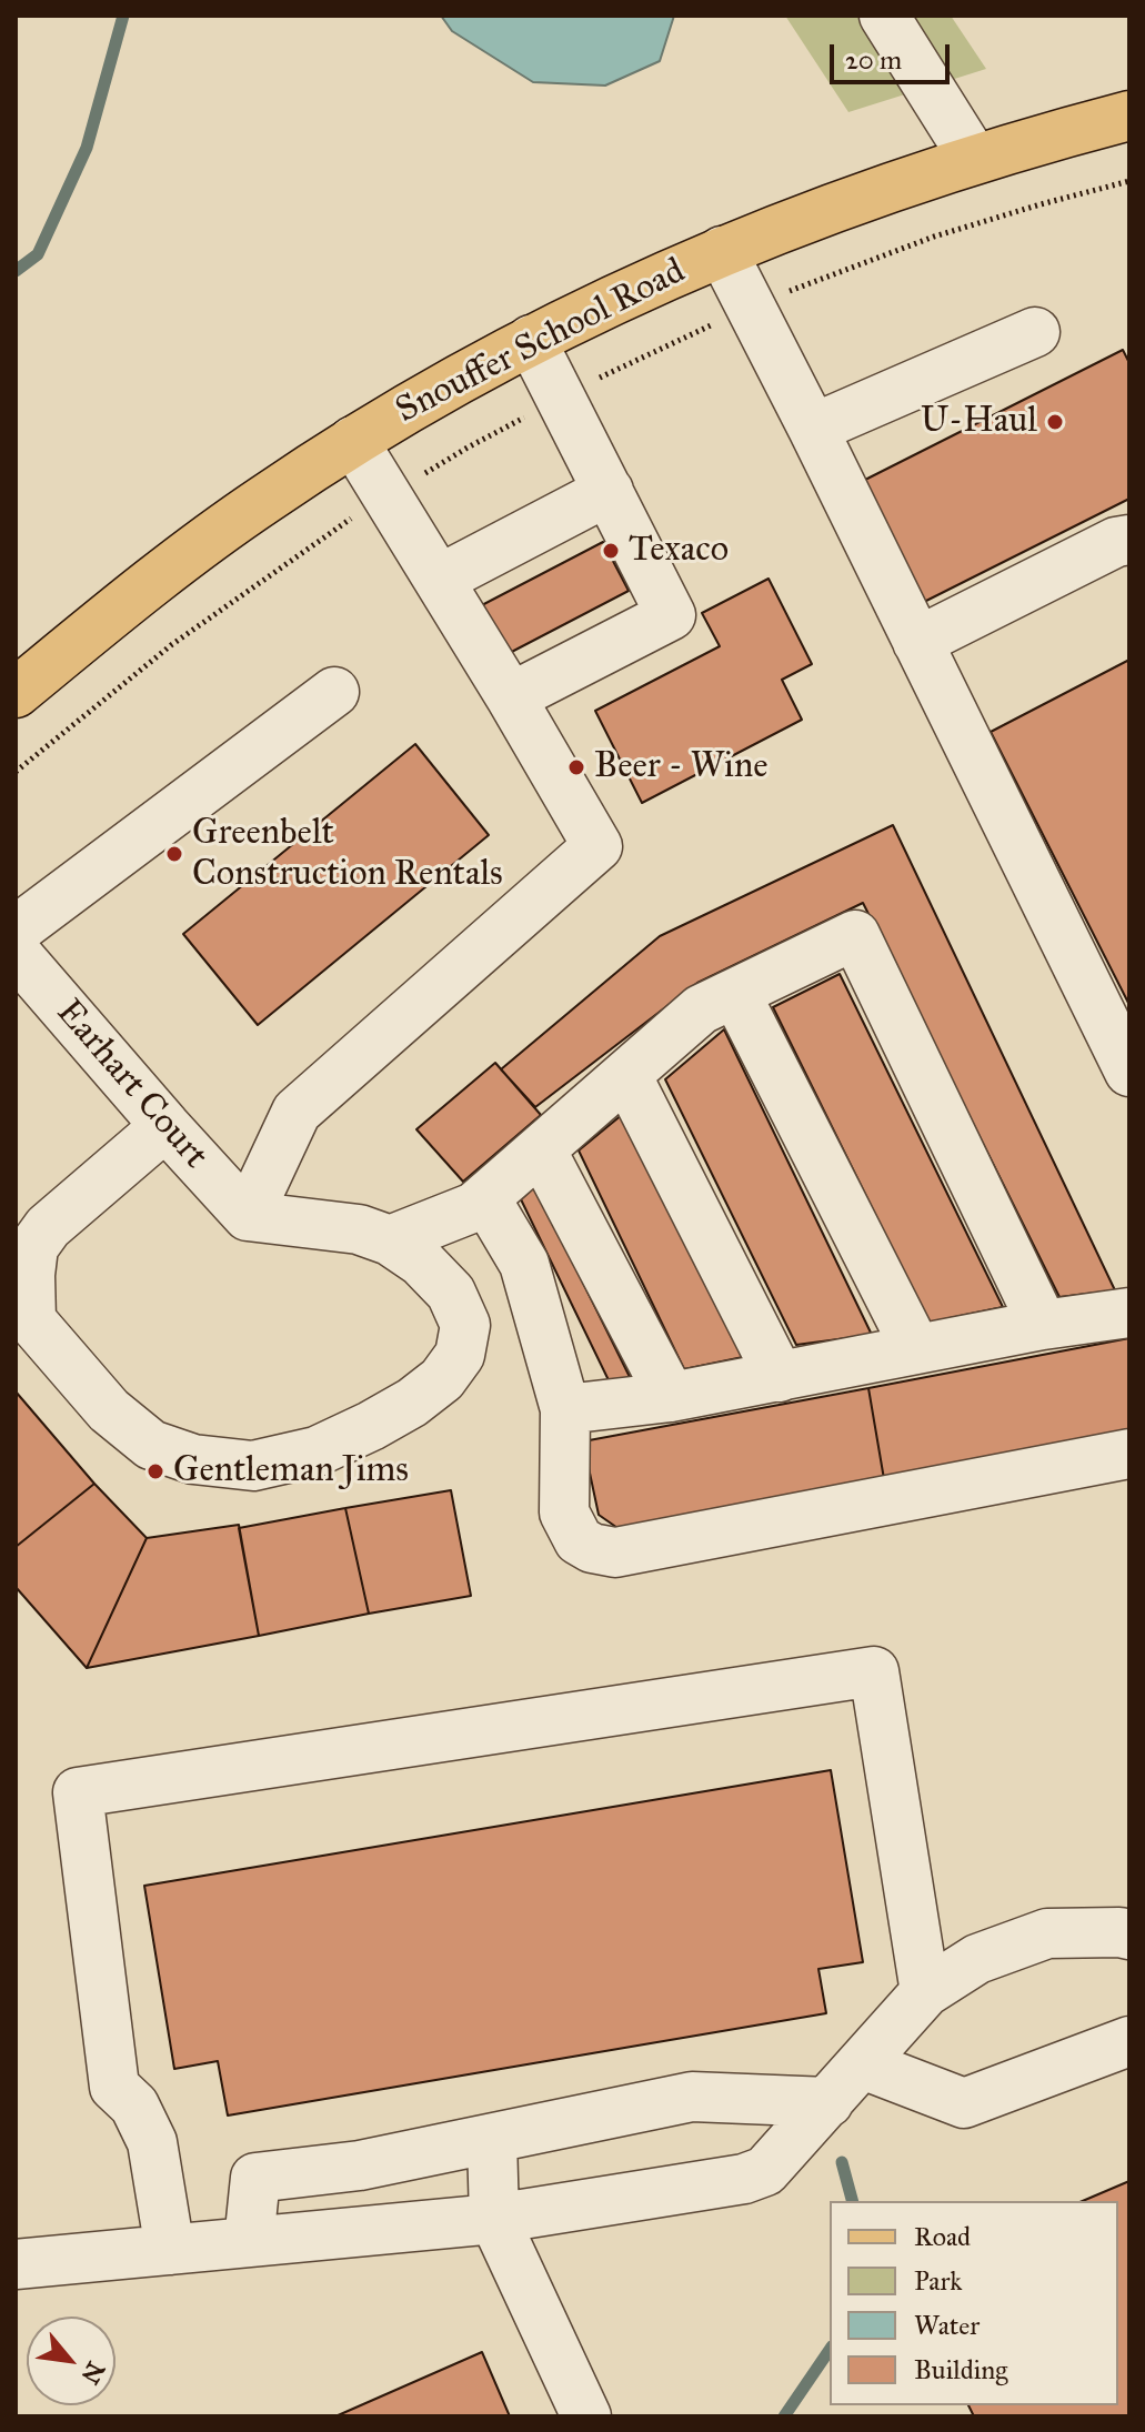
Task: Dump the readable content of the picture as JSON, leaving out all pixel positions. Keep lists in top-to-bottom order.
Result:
{
  "streets": {
    "main road": ["Snouffer School Road"],
    "street": ["Earhart Court"]
  },
  "places": [
    "U-Haul",
    "Texaco",
    "Beer - Wine",
    "Greenbelt Construction Rentals",
    "Gentleman Jims"
  ],
  "legend": [
    "Road",
    "Park",
    "Water",
    "Building"
  ],
  "scale_bar": "20 m",
  "north": "bottom right"
}
